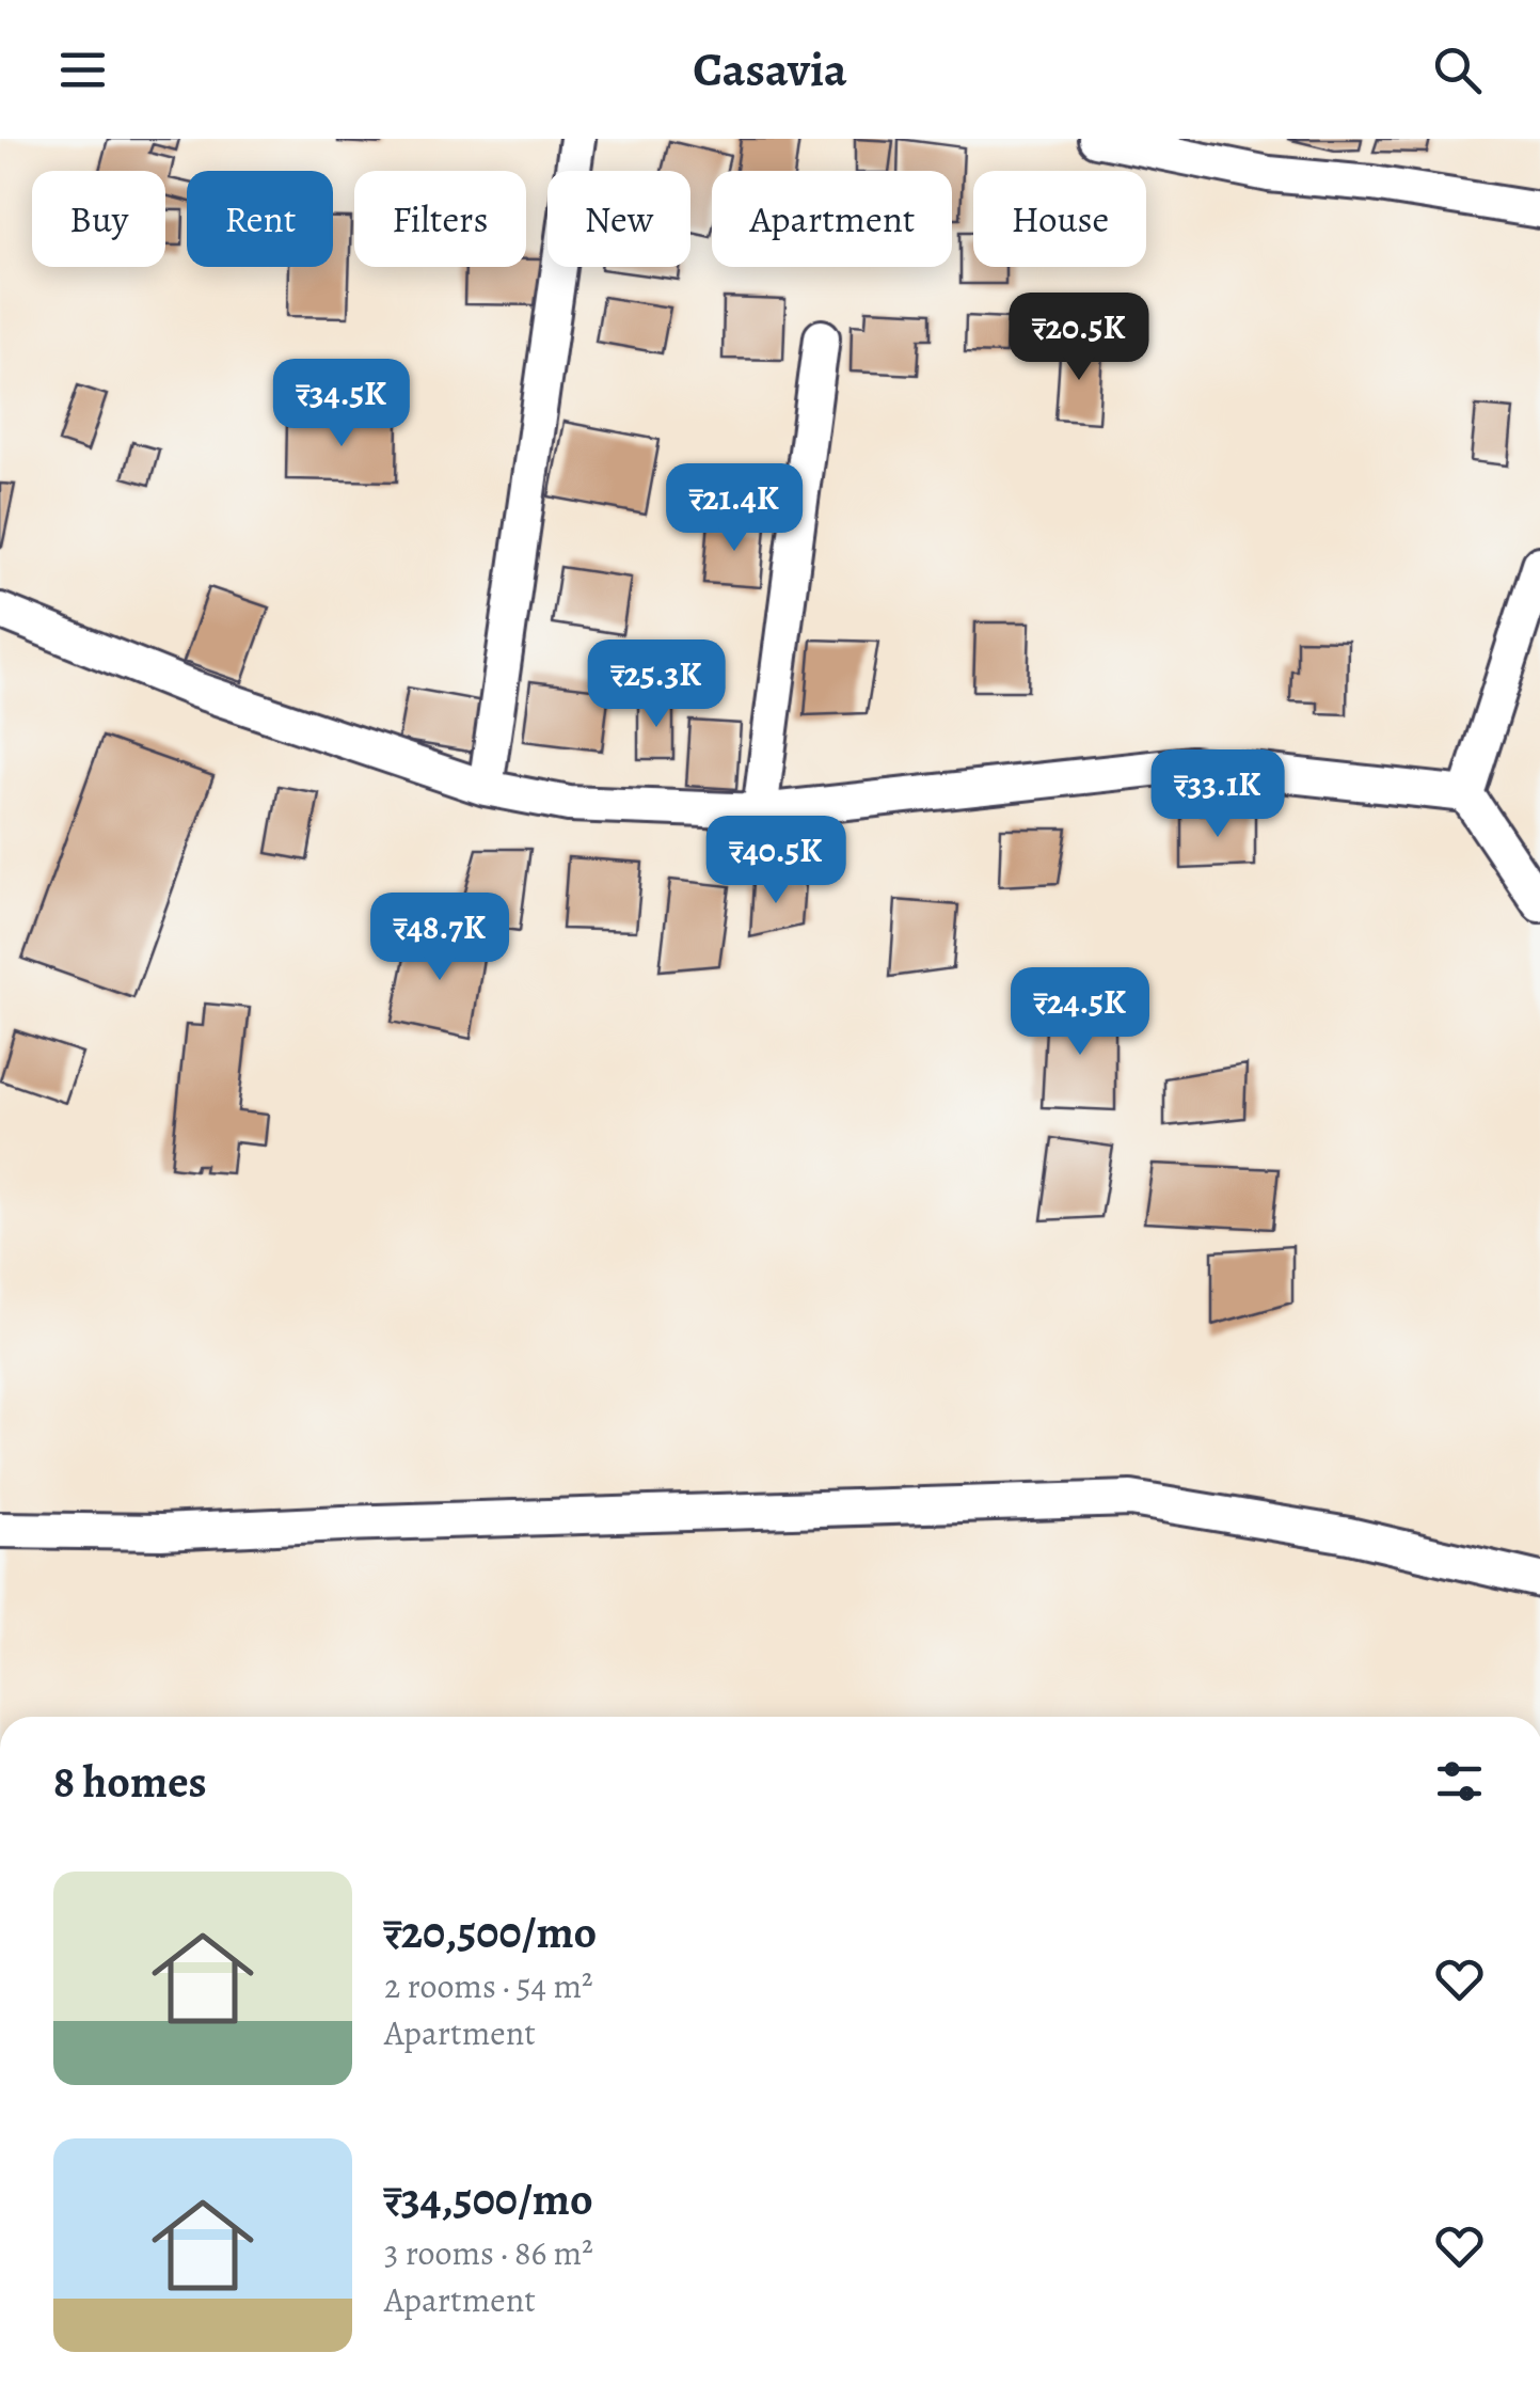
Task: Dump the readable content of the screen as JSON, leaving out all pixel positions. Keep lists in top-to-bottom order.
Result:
{
  "page": {
    "header": "Casavia",
    "chip": [
      "Buy",
      "Rent",
      "Filters",
      "New",
      "Apartment",
      "House"
    ],
    "price": [
      "₹20.5K",
      "₹34.5K",
      "₹21.4K",
      "₹25.3K",
      "₹33.1K",
      "₹40.5K",
      "₹48.7K",
      "₹24.5K"
    ],
    "heading": "8 homes",
    "list": [
      {
        "name": "₹20,500/mo",
        "note": "2 rooms · 54 m² · Apartment"
      },
      {
        "name": "₹34,500/mo",
        "note": "3 rooms · 86 m² · Apartment"
      }
    ]
  }
}
